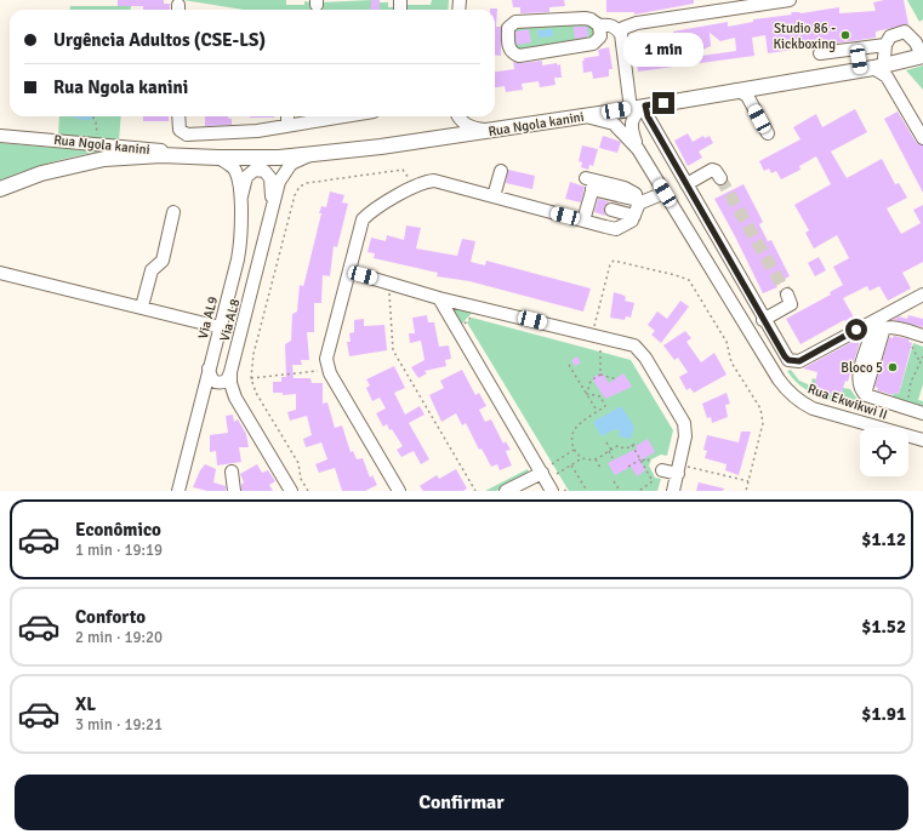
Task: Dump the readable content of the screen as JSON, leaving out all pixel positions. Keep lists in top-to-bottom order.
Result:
{
  "streets": {
    "main road": ["Rua Ngola kanini"],
    "street": ["Via AL9", "Via AL8", "Rua Ekwikwi II"]
  },
  "crossings": [
    ["Rua Ngola kanini", "Via AL9"],
    ["Rua Ngola kanini", "Via AL8"],
    ["Rua Ngola kanini", "Rua Ekwikwi II"]
  ],
  "places": ["Studio 86 - Kickboxing", "Bloco 5"],
  "page": {
    "banner": ["Urgência Adultos (CSE-LS)", "Rua Ngola kanini"],
    "bubble": "1 min",
    "list": [
      {
        "name": "Econômico",
        "note": "1 min · 19:19",
        "value": "$1.12"
      },
      {
        "name": "Conforto",
        "note": "2 min · 19:20",
        "value": "$1.52"
      },
      {
        "name": "XL",
        "note": "3 min · 19:21",
        "value": "$1.91"
      }
    ],
    "buttons": "Confirmar"
  }
}
